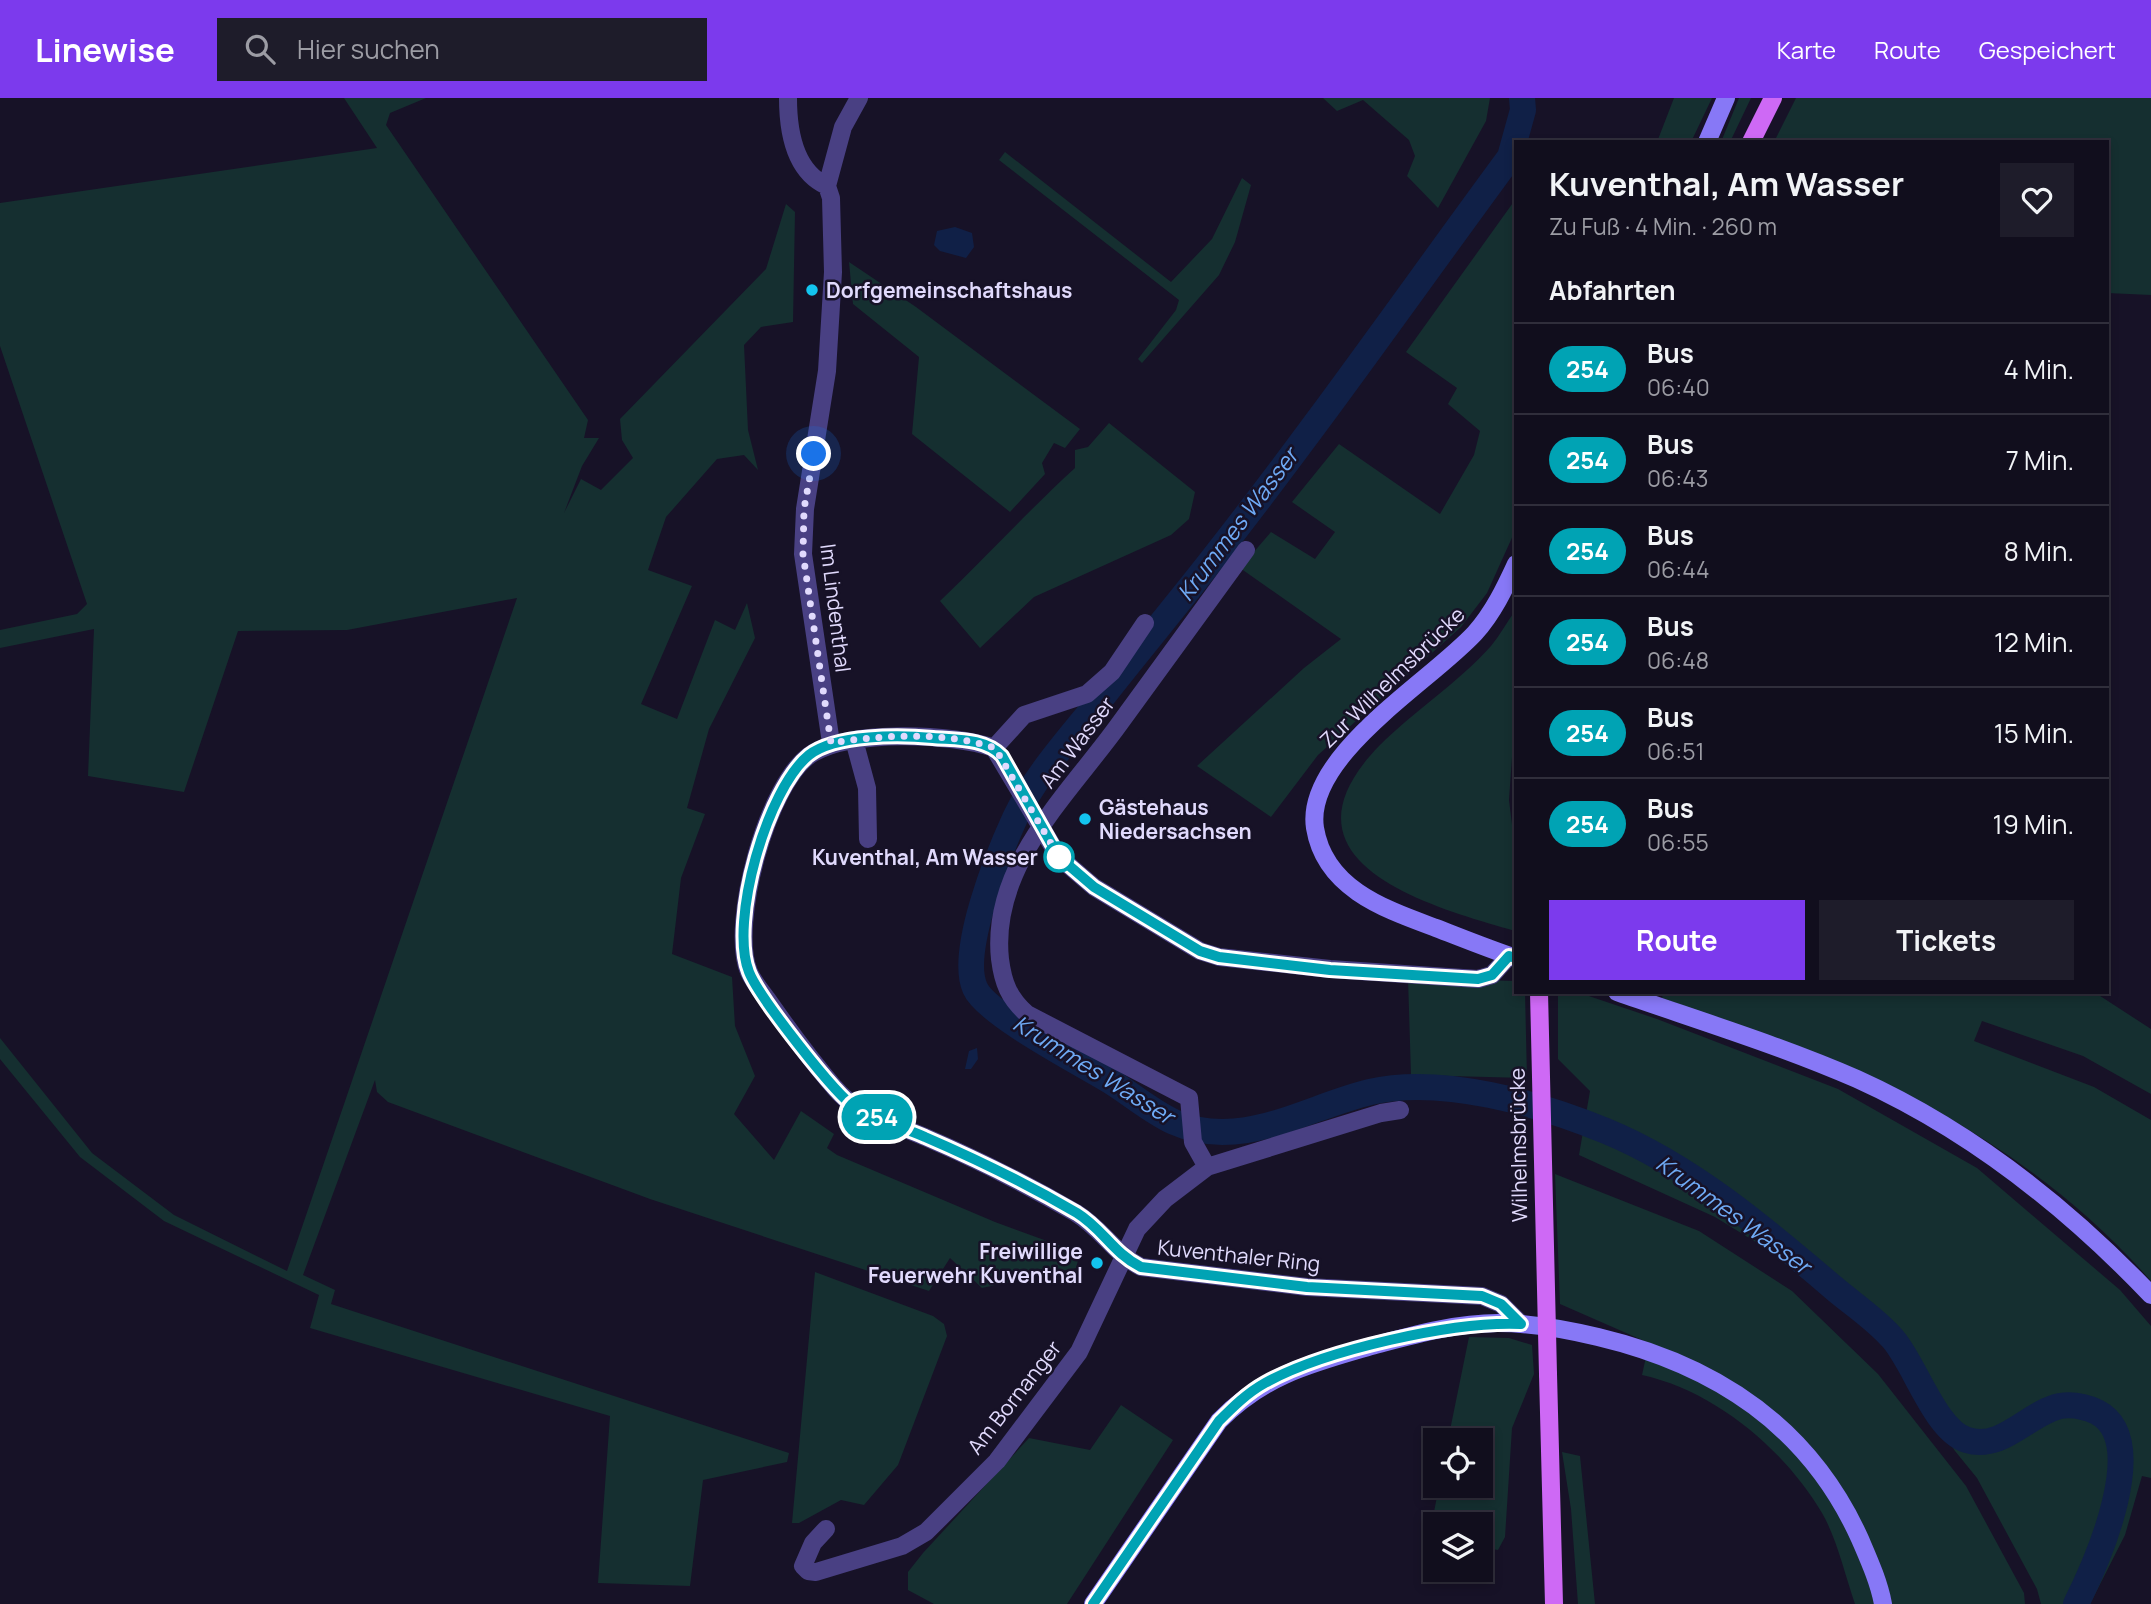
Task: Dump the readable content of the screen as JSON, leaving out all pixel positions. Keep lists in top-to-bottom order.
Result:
{
  "streets": {
    "street": [
      "Im Lindenthal",
      "Zur Wilhelmsbrücke",
      "Am Wasser",
      "Wilhelmsbrücke",
      "Kuventhaler Ring",
      "Am Bornanger"
    ]
  },
  "crossings": [
    ["Im Lindenthal", "Kuventhaler Ring"],
    ["Am Wasser", "Am Bornanger"],
    ["Kuventhaler Ring", "Am Bornanger"]
  ],
  "water": ["Krummes Wasser"],
  "places": [
    "Dorfgemeinschaftshaus",
    "Gästehaus Niedersachsen",
    "Kuventhal, Am Wasser",
    "Freiwillige Feuerwehr Kuventhal"
  ],
  "lines": ["bus line 254"],
  "page": {
    "header": "Linewise",
    "search": "Hier suchen",
    "nav": ["Karte", "Route", "Gespeichert"],
    "on_map": "254",
    "heading": [
      ["Kuventhal, Am Wasser", "Zu Fuß · 4 Min. · 260 m"],
      "Abfahrten"
    ],
    "list": [
      {
        "mark": "254",
        "name": "Bus",
        "note": "06:40",
        "value": "4 Min."
      },
      {
        "mark": "254",
        "name": "Bus",
        "note": "06:43",
        "value": "7 Min."
      },
      {
        "mark": "254",
        "name": "Bus",
        "note": "06:44",
        "value": "8 Min."
      },
      {
        "mark": "254",
        "name": "Bus",
        "note": "06:48",
        "value": "12 Min."
      },
      {
        "mark": "254",
        "name": "Bus",
        "note": "06:51",
        "value": "15 Min."
      },
      {
        "mark": "254",
        "name": "Bus",
        "note": "06:55",
        "value": "19 Min."
      }
    ],
    "buttons": ["Route", "Tickets"]
  }
}
